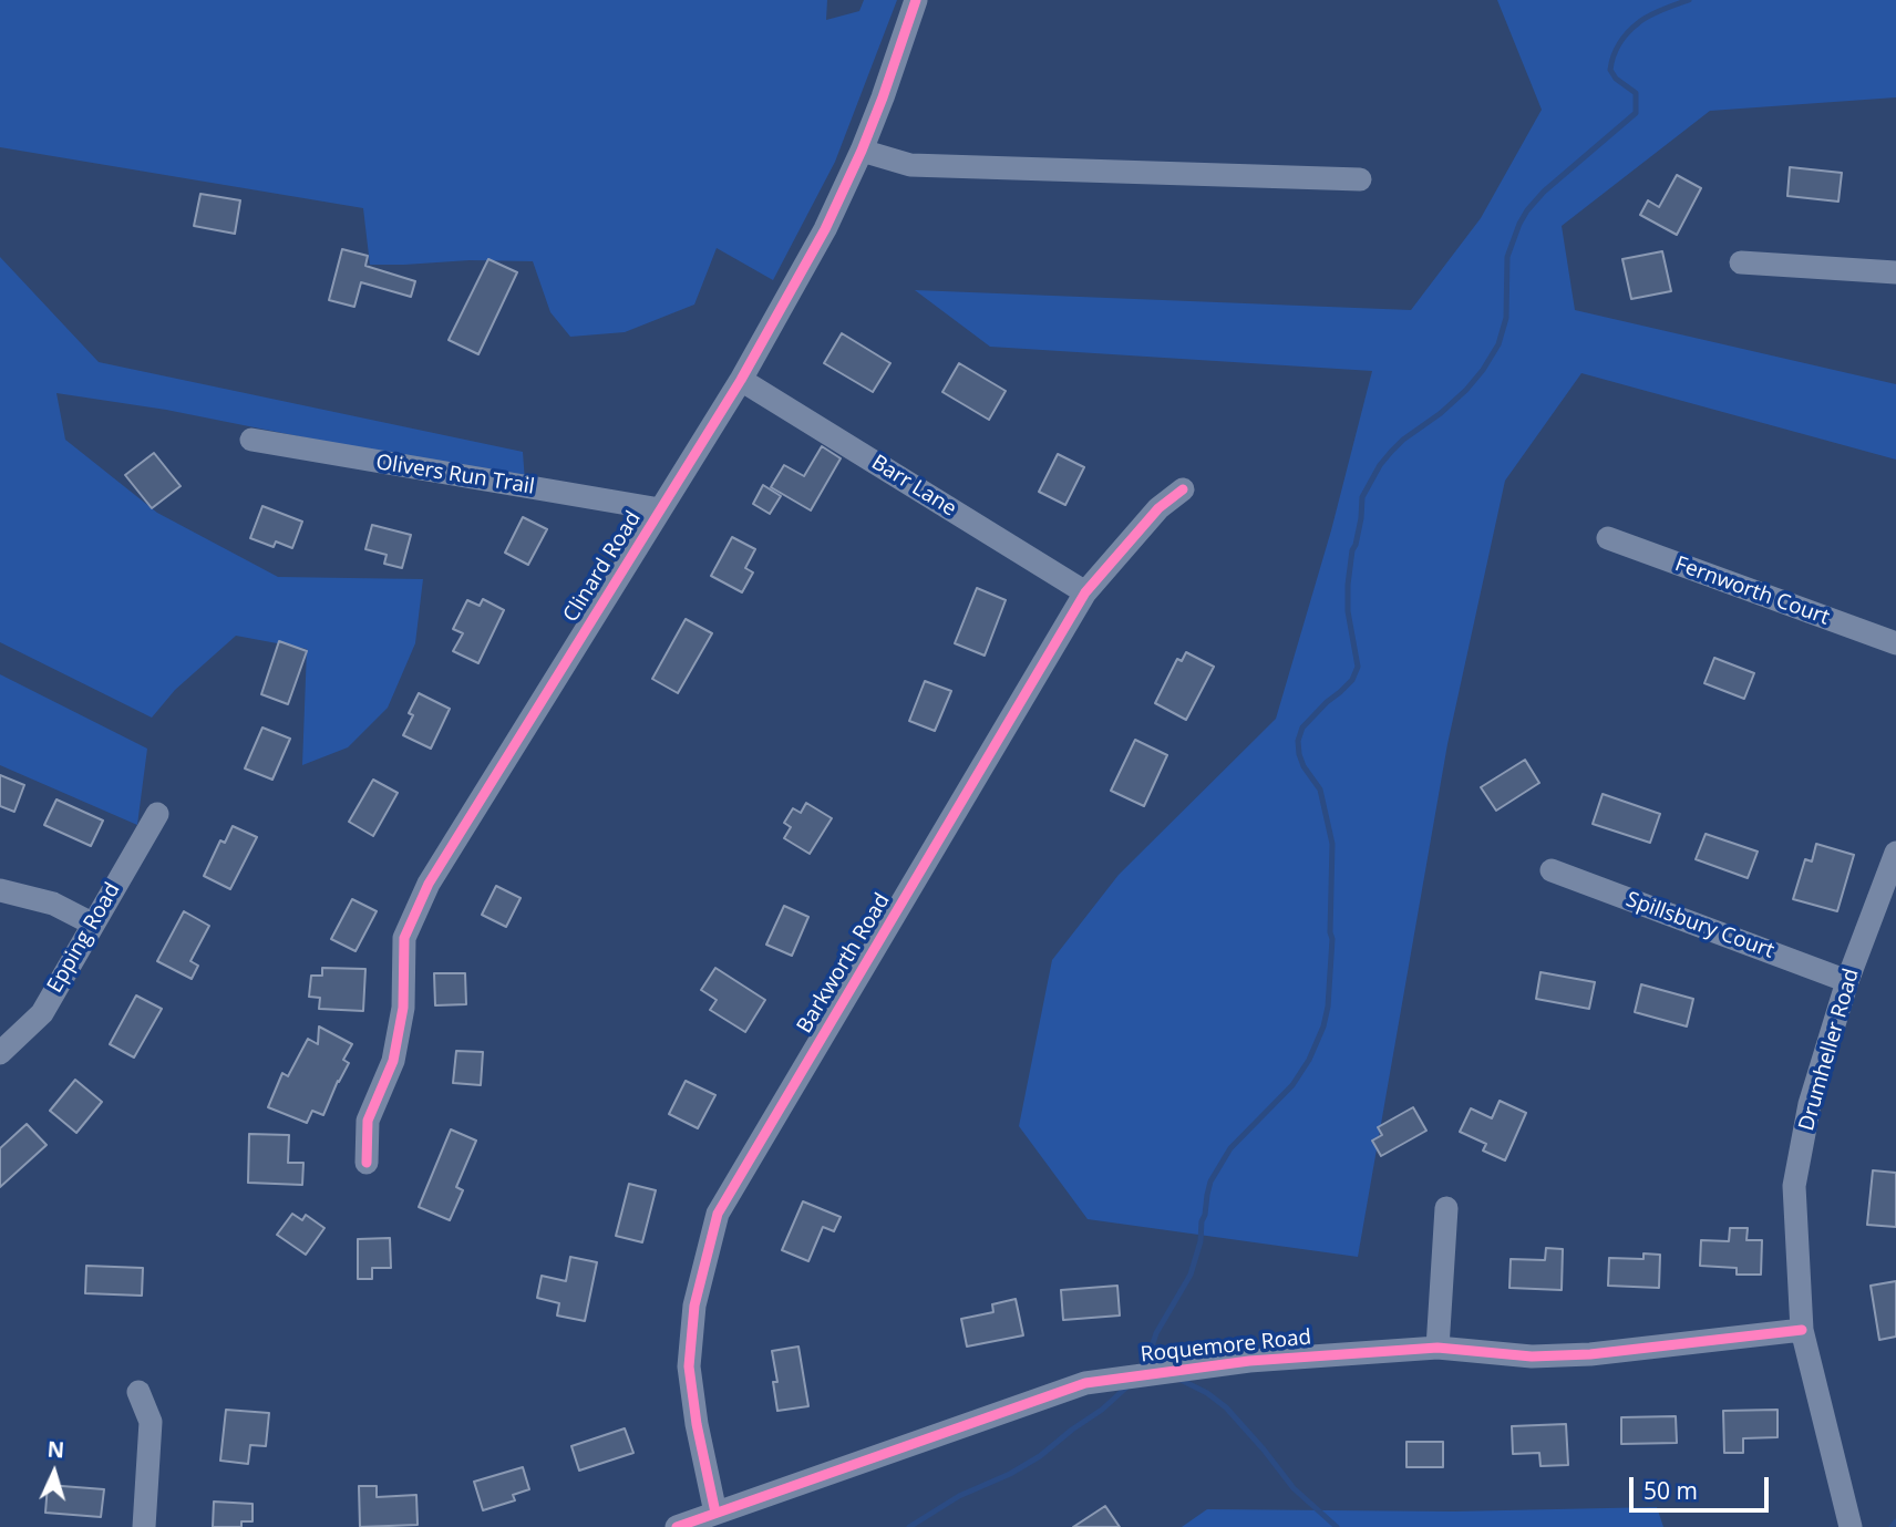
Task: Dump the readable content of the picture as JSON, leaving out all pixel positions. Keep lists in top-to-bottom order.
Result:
{
  "streets": {
    "street": [
      "Olivers Run Trail",
      "Barr Lane",
      "Clinard Road",
      "Fernworth Court",
      "Spillsbury Court",
      "Epping Road",
      "Barkworth Road",
      "Drumheller Road",
      "Roquemore Road"
    ]
  },
  "crossings": [
    ["Olivers Run Trail", "Clinard Road"],
    ["Barr Lane", "Clinard Road"],
    ["Barr Lane", "Barkworth Road"],
    ["Spillsbury Court", "Drumheller Road"],
    ["Barkworth Road", "Roquemore Road"],
    ["Drumheller Road", "Roquemore Road"]
  ],
  "scale_bar": "50 m",
  "north": "top"
}
